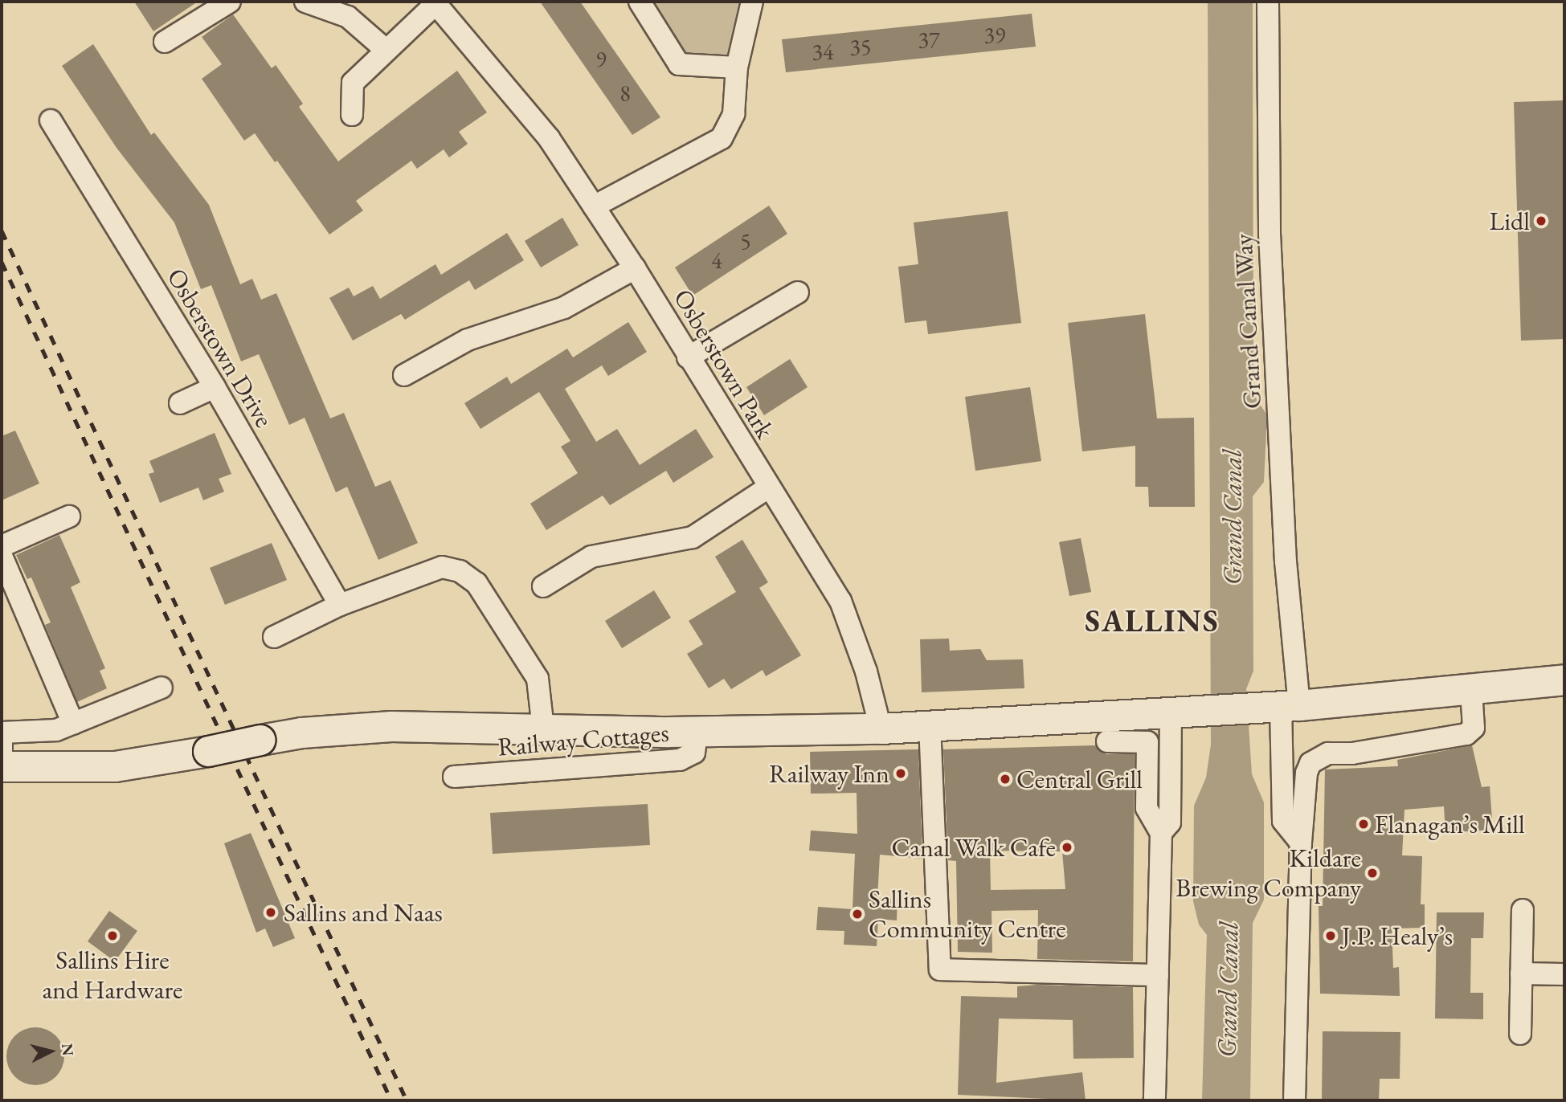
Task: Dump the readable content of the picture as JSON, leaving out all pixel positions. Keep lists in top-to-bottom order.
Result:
{
  "streets": {
    "street": [
      "Grand Canal Way",
      "Osberstown Drive",
      "Osberstown Park",
      "Railway Cottages"
    ]
  },
  "districts": ["SALLINS"],
  "water": ["Grand Canal"],
  "places": [
    "Lidl",
    "Railway Inn",
    "Central Grill",
    "Flanagan’s Mill",
    "Canal Walk Cafe",
    "Kildare Brewing Company",
    "Sallins and Naas",
    "Sallins Community Centre",
    "Sallins Hire and Hardware",
    "J.P. Healy’s"
  ],
  "house_numbers": [
    "39",
    "37",
    "35",
    "34",
    "9",
    "8",
    "5",
    "4"
  ],
  "north": "right"
}
